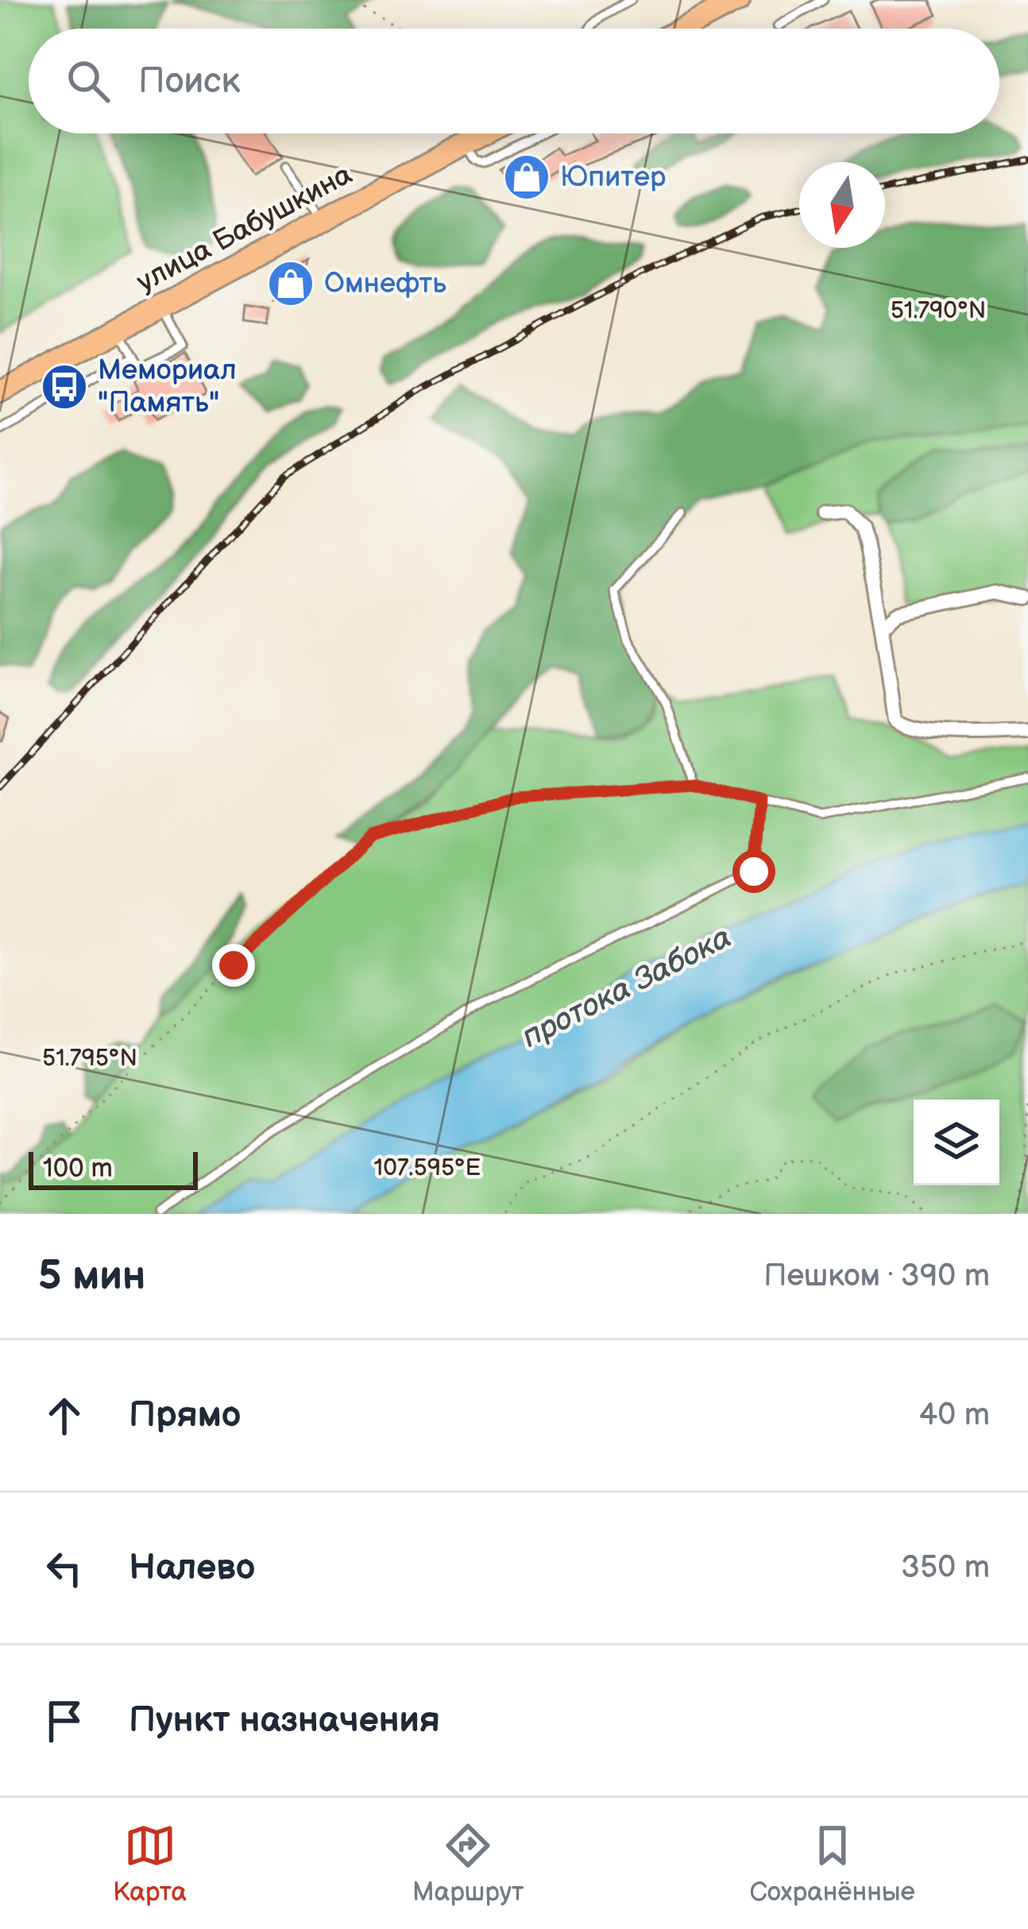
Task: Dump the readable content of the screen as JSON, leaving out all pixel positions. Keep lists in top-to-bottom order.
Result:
{
  "streets": {
    "main road": ["улица Бабушкина"]
  },
  "water": ["протока Забока"],
  "places": {
    "shop": ["Юпитер", "Омнефть"],
    "bus stop": ["Мемориал \"Память\""]
  },
  "scale_bar": "100 m",
  "north": "bottom",
  "page": {
    "search": "Поиск",
    "scale": "100 m",
    "heading": ["5 мин", "Пешком · 390 m"],
    "list": [
      ["Прямо", "40 m"],
      ["Налево", "350 m"],
      "Пункт назначения"
    ],
    "nav": ["Карта", "Маршрут", "Сохранённые"]
  },
  "coordinates": ["51.790°N", "51.795°N", "107.595°E"]
}
